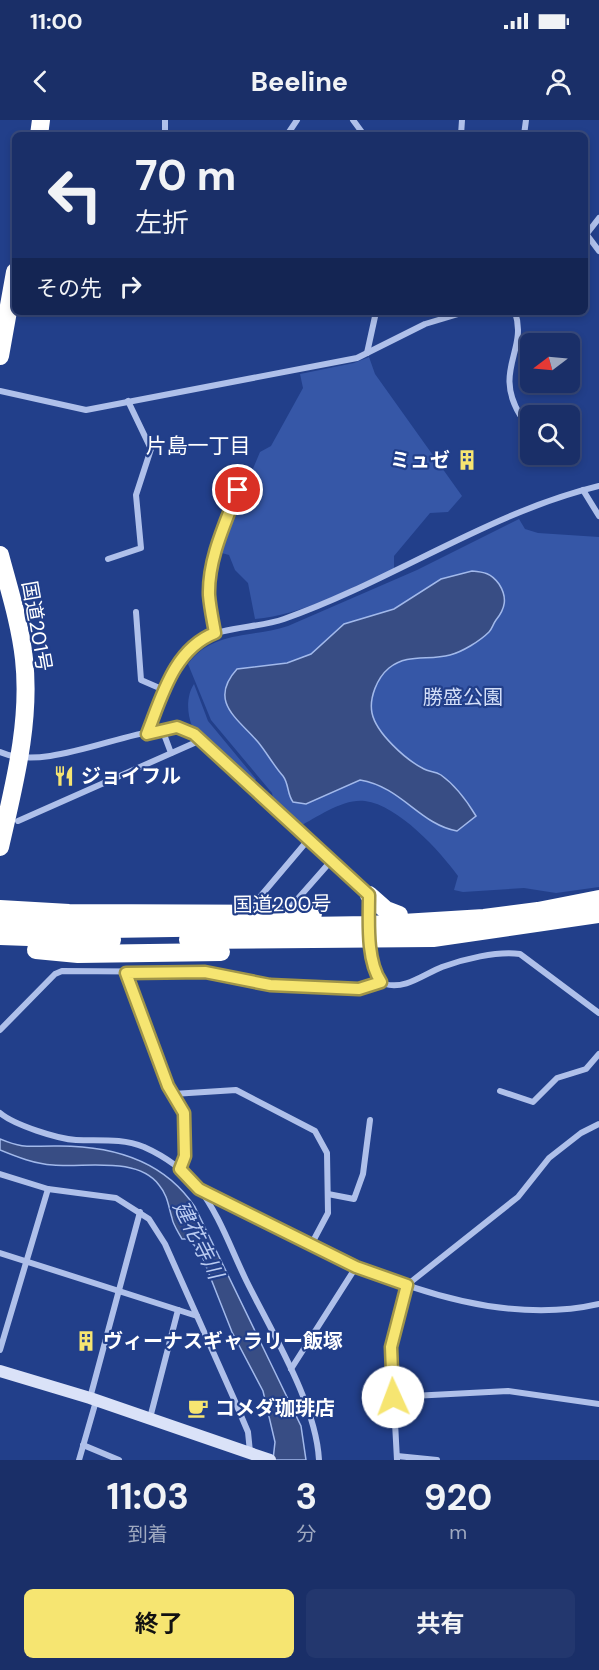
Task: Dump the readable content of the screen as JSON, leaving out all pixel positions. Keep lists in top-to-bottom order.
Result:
{
  "streets": {
    "highway": ["国道201号", "国道200号"]
  },
  "districts": ["片島一丁目"],
  "water": ["建花寺川"],
  "parks": ["勝盛公園"],
  "places": {
    "building": ["ミュゼ", "ヴィーナスギャラリー飯塚"],
    "restaurant": ["ジョイフル"],
    "cafe": ["コメダ珈琲店"]
  },
  "north": "left",
  "page": {
    "status": "11:00",
    "header": "Beeline",
    "turn": ["70 m", "左折"],
    "then": "その先",
    "eta": [
      "11:03",
      "到着",
      "3",
      "分",
      "920",
      "m"
    ],
    "buttons": ["終了", "共有"]
  }
}
